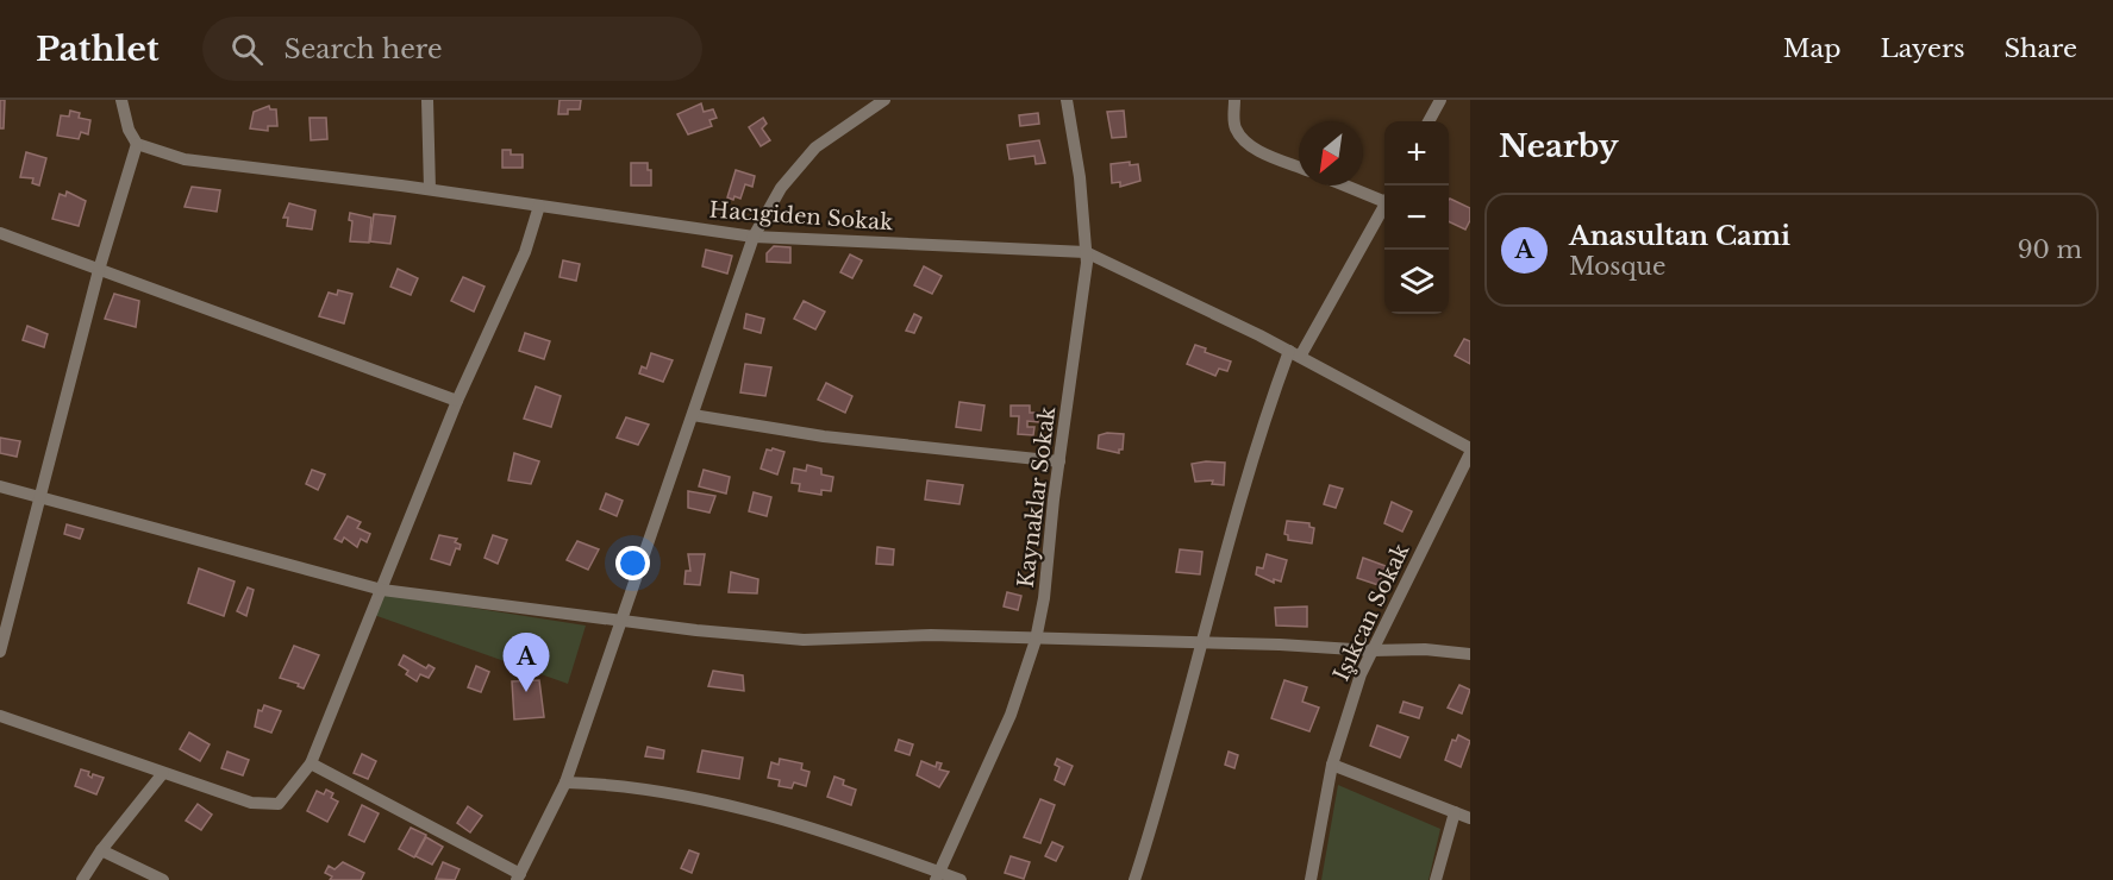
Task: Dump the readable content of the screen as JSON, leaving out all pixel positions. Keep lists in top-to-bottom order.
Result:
{
  "streets": {
    "street": ["Hacıgiden Sokak", "Kaynaklar Sokak", "Işıkcan Sokak"]
  },
  "crossings": [
    ["Hacıgiden Sokak", "Kaynaklar Sokak"],
    ["Hacıgiden Sokak", "Işıkcan Sokak"]
  ],
  "north": "bottom left",
  "page": {
    "header": "Pathlet",
    "search": "Search here",
    "nav": ["Map", "Layers", "Share"],
    "heading": "Nearby",
    "map_buttons": ["+", "−"],
    "list": [
      {
        "mark": "A",
        "name": "Anasultan Cami",
        "note": "Mosque",
        "value": "90 m"
      }
    ],
    "pins": "A"
  }
}
